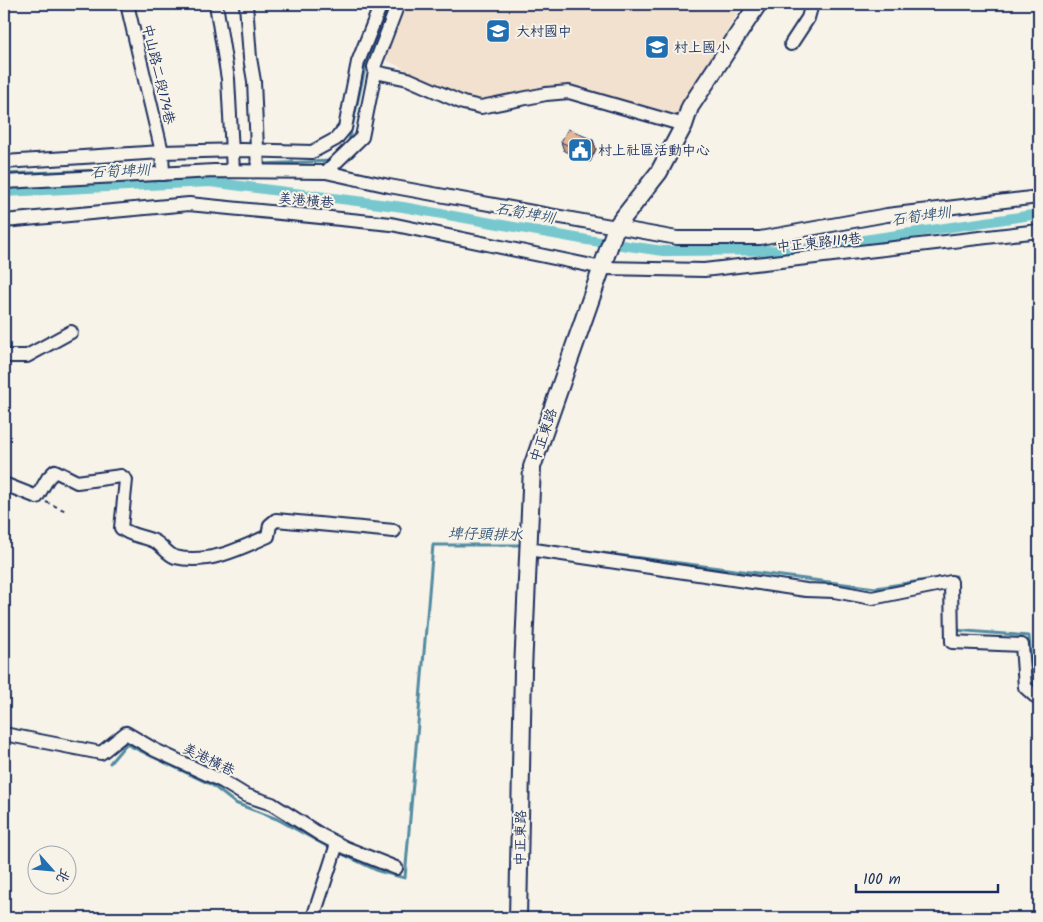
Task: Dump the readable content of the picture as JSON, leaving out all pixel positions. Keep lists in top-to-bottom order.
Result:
{
  "streets": {
    "main road": ["中正東路"],
    "street": ["中山路二段174巷", "美港橫巷", "中正東路119巷"]
  },
  "crossings": [
    ["美港橫巷", "中正東路119巷"],
    ["美港橫巷", "中正東路"],
    ["中正東路119巷", "中正東路"]
  ],
  "water": ["石筍埤圳", "埤仔頭排水"],
  "places": {
    "school or university": ["大村國中", "村上國小"],
    "public building": ["村上社區活動中心"]
  },
  "scale_bar": "100 m",
  "north": "bottom right"
}
